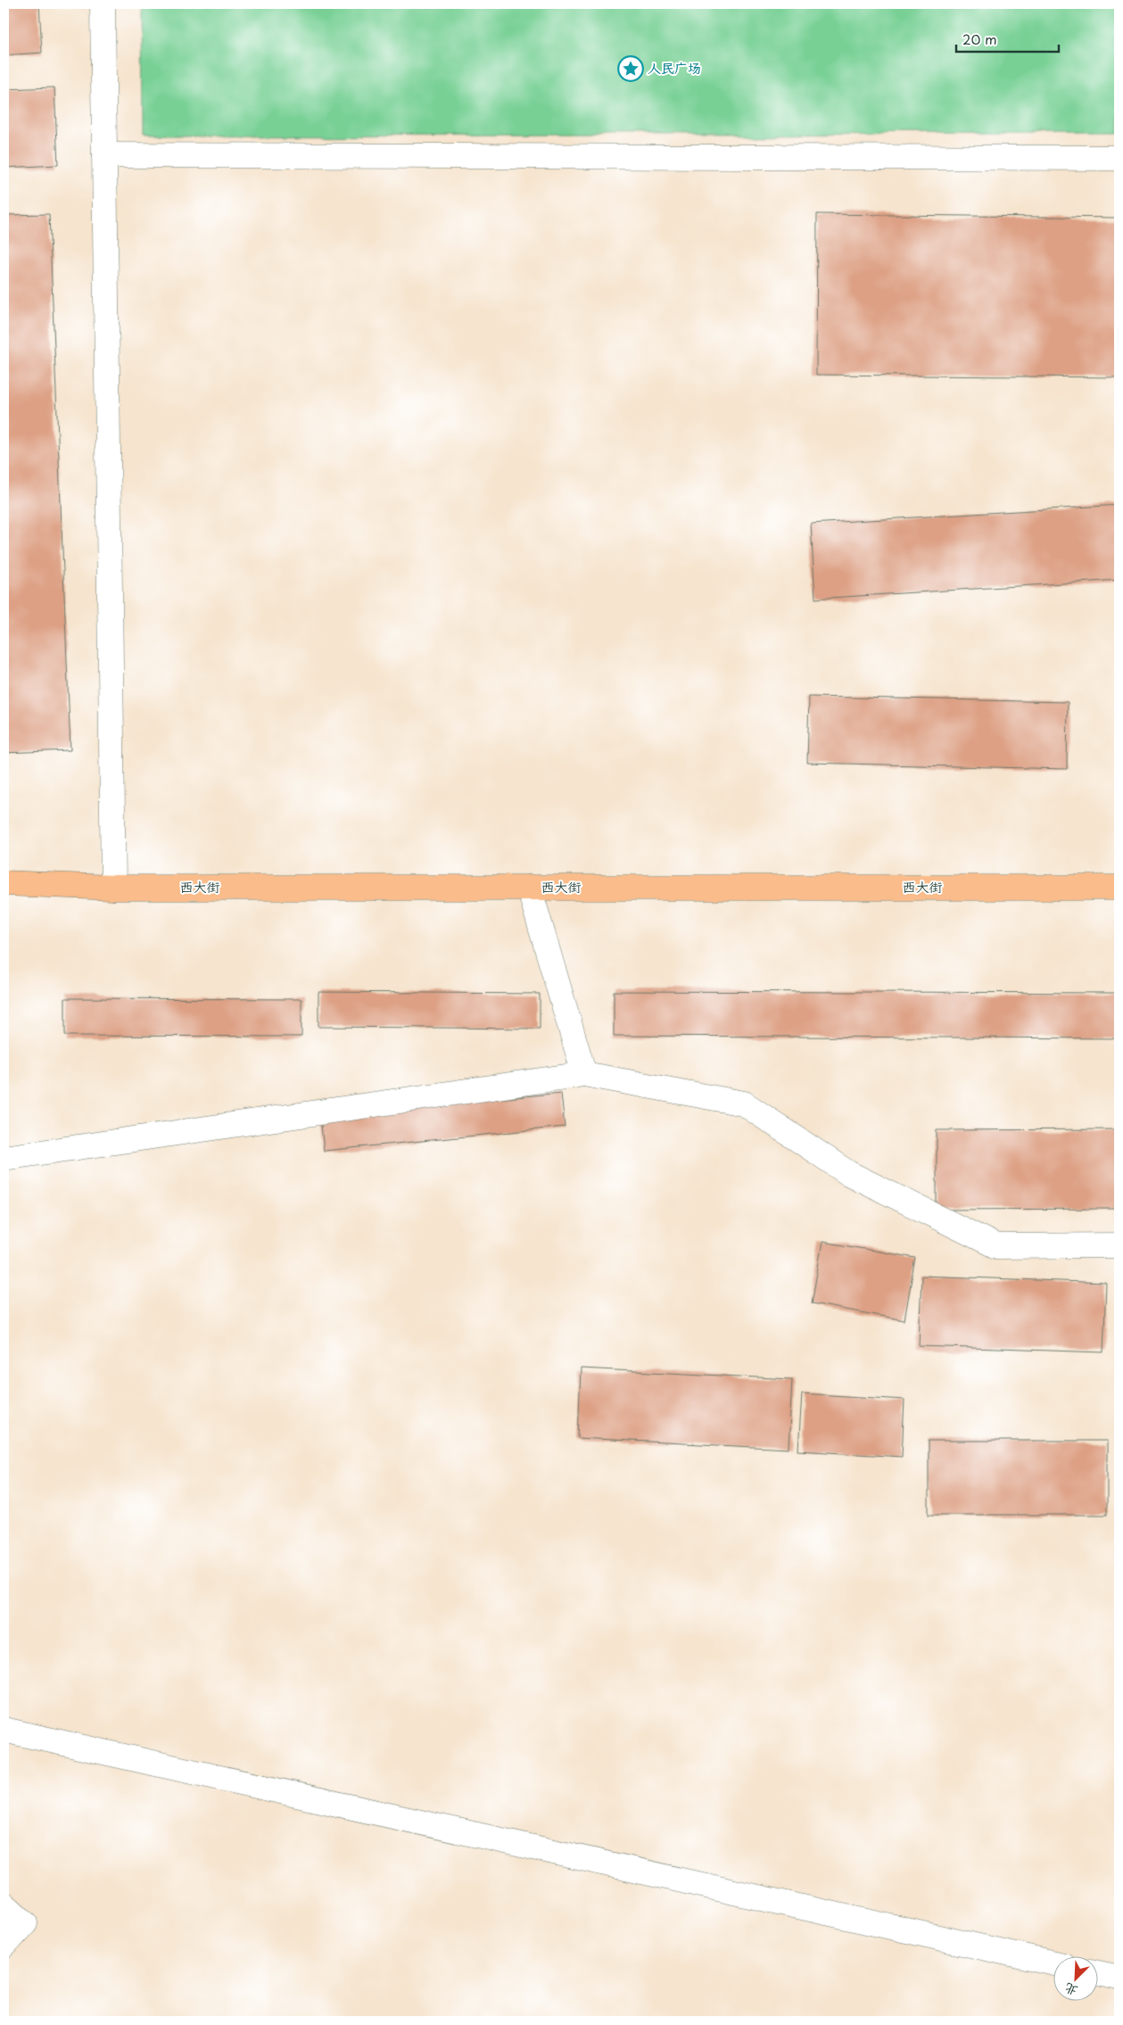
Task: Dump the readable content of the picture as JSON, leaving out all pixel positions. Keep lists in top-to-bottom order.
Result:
{
  "streets": {
    "highway": ["西大街"]
  },
  "places": {
    "place": ["人民广场"]
  },
  "scale_bar": "20 m",
  "north": "bottom left"
}
